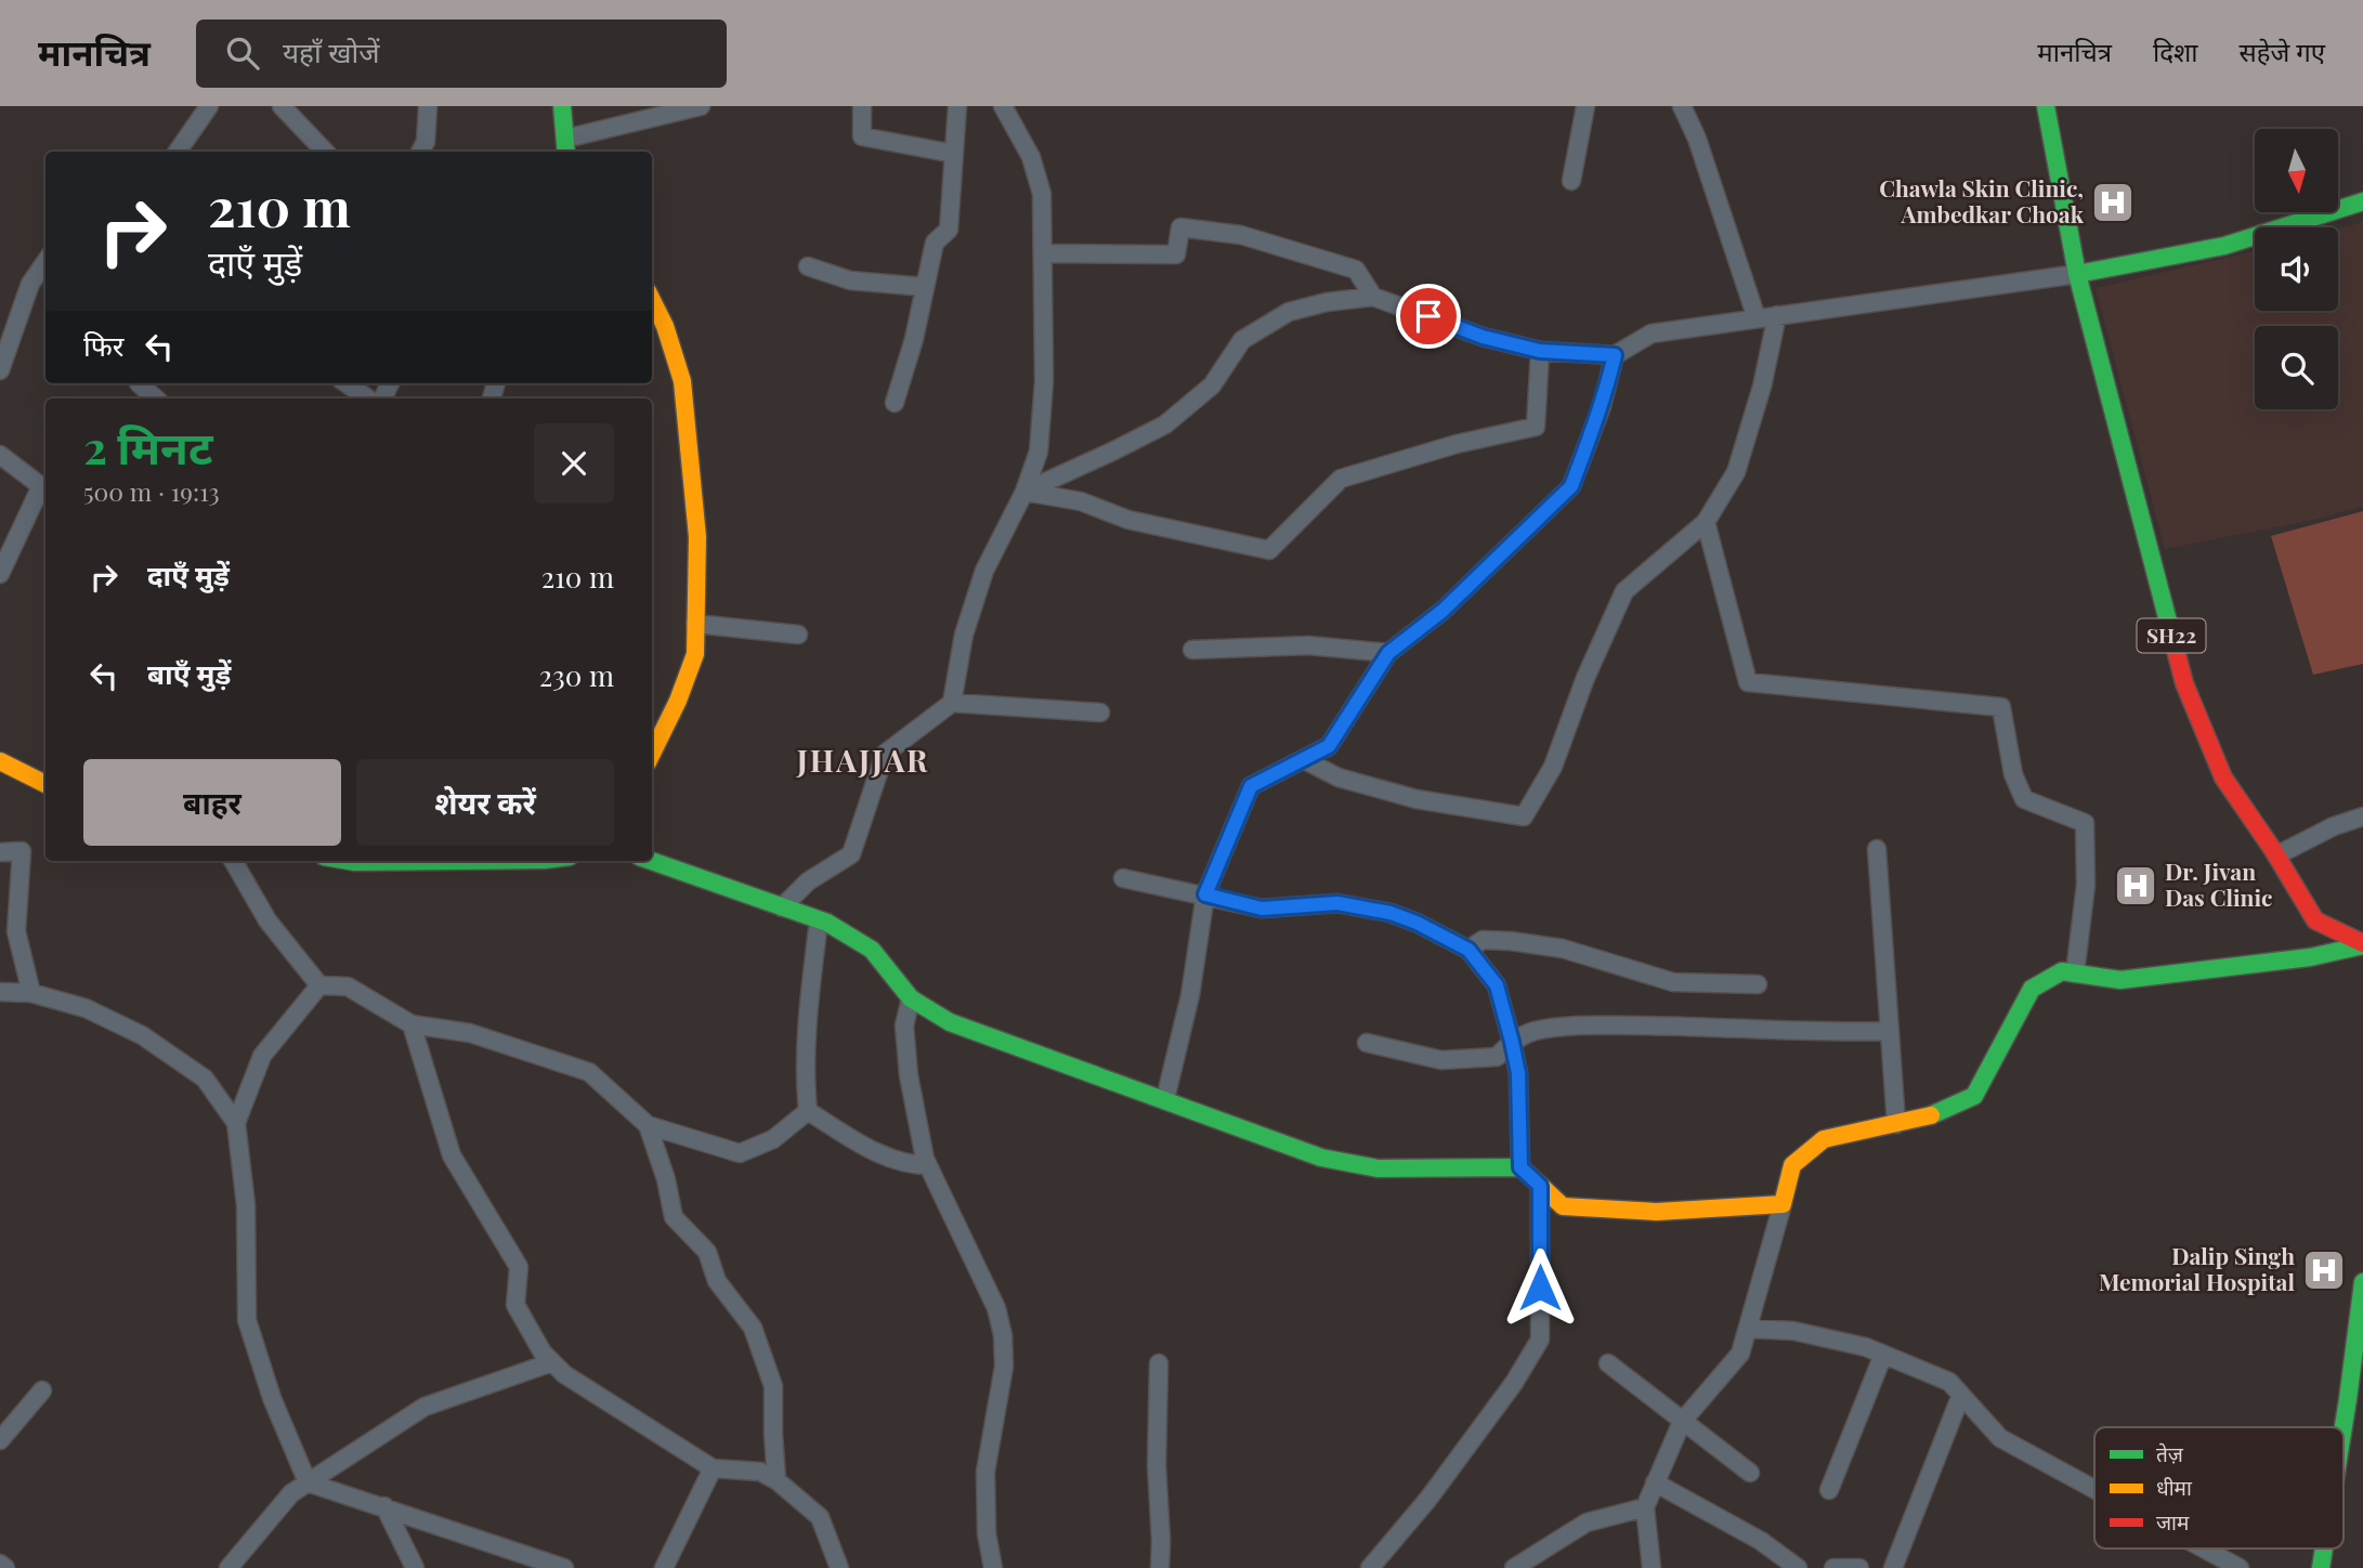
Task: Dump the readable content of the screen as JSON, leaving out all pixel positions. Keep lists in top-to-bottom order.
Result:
{
  "streets": {
    "street": ["SH22"]
  },
  "districts": ["JHAJJAR"],
  "places": {
    "hospital": ["Chawla Skin Clinic, Ambedkar Choak", "Dr. Jivan Das Clinic", "Dalip Singh Memorial Hospital"]
  },
  "legend": ["तेज़", "धीमा", "जाम"],
  "north": "bottom",
  "page": {
    "header": "मानचित्र",
    "search": "यहाँ खोजें",
    "nav": ["मानचित्र", "दिशा", "सहेजे गए"],
    "turn": ["210 m", "दाएँ मुड़ें"],
    "then": "फिर",
    "heading": ["2 मिनट", "500 m · 19:13"],
    "list": [
      {
        "name": "दाएँ मुड़ें",
        "value": "210 m"
      },
      {
        "name": "बाएँ मुड़ें",
        "value": "230 m"
      }
    ],
    "buttons": ["बाहर", "शेयर करें"]
  }
}
